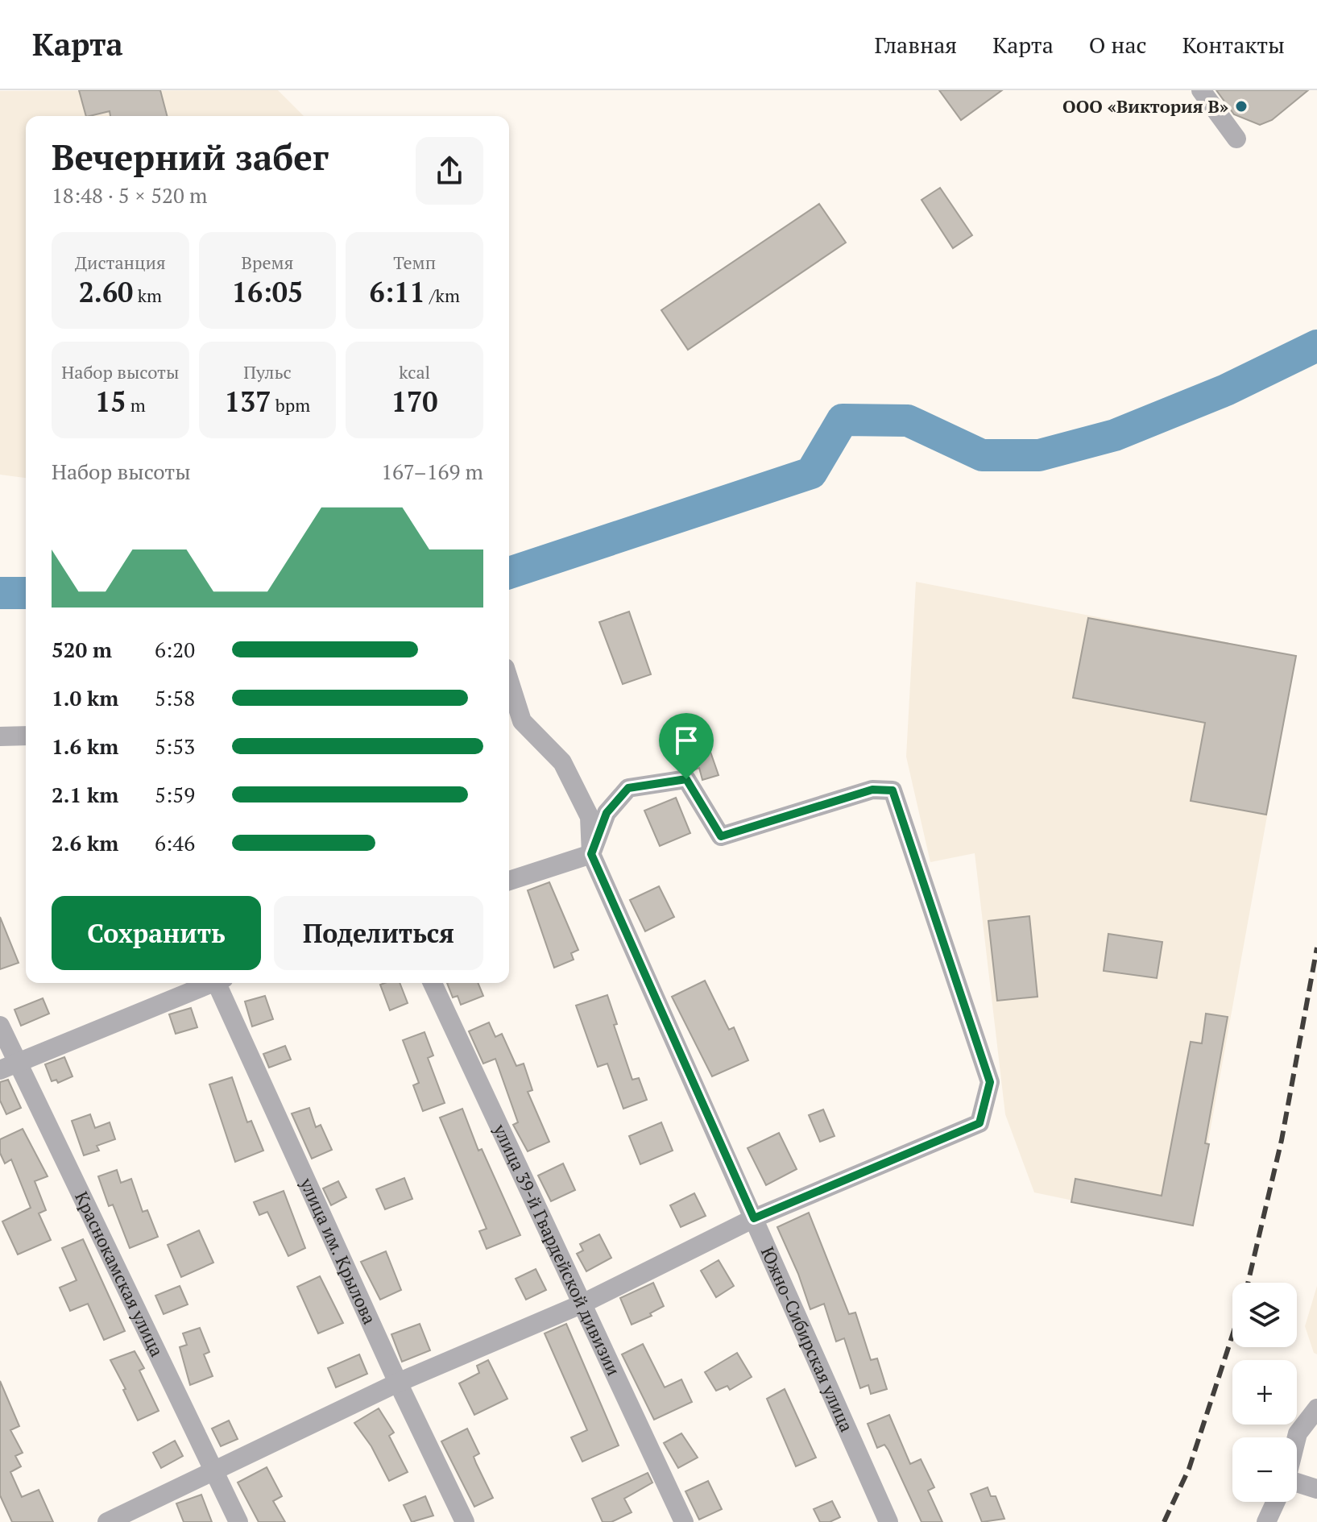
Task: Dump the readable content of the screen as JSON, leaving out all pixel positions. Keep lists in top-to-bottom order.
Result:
{
  "streets": {
    "street": [
      "улица им. Крылова",
      "улица 39-й Гвардейской дивизии",
      "Краснокамская улица",
      "Южно-Сибирская улица"
    ]
  },
  "places": ["ООО «Виктория В»"],
  "page": {
    "header": "Карта",
    "nav": [
      "Главная",
      "Карта",
      "О нас",
      "Контакты"
    ],
    "heading": ["Вечерний забег", "18:48 · 5 × 520 m"],
    "stats": [
      ["Дистанция", "2.60 km"],
      ["Время", "16:05"],
      ["Темп", "6:11 /km"],
      ["Набор высоты", "15 m"],
      ["Пульс", "137 bpm"],
      ["kcal", "170"]
    ],
    "chart": ["Набор высоты", "167–169 m"],
    "list": [
      {
        "name": "520 m",
        "note": "6:20"
      },
      {
        "name": "1.0 km",
        "note": "5:58"
      },
      {
        "name": "1.6 km",
        "note": "5:53"
      },
      {
        "name": "2.1 km",
        "note": "5:59"
      },
      {
        "name": "2.6 km",
        "note": "6:46"
      }
    ],
    "buttons": ["Сохранить", "Поделиться"],
    "map_buttons": ["+", "−"]
  }
}
